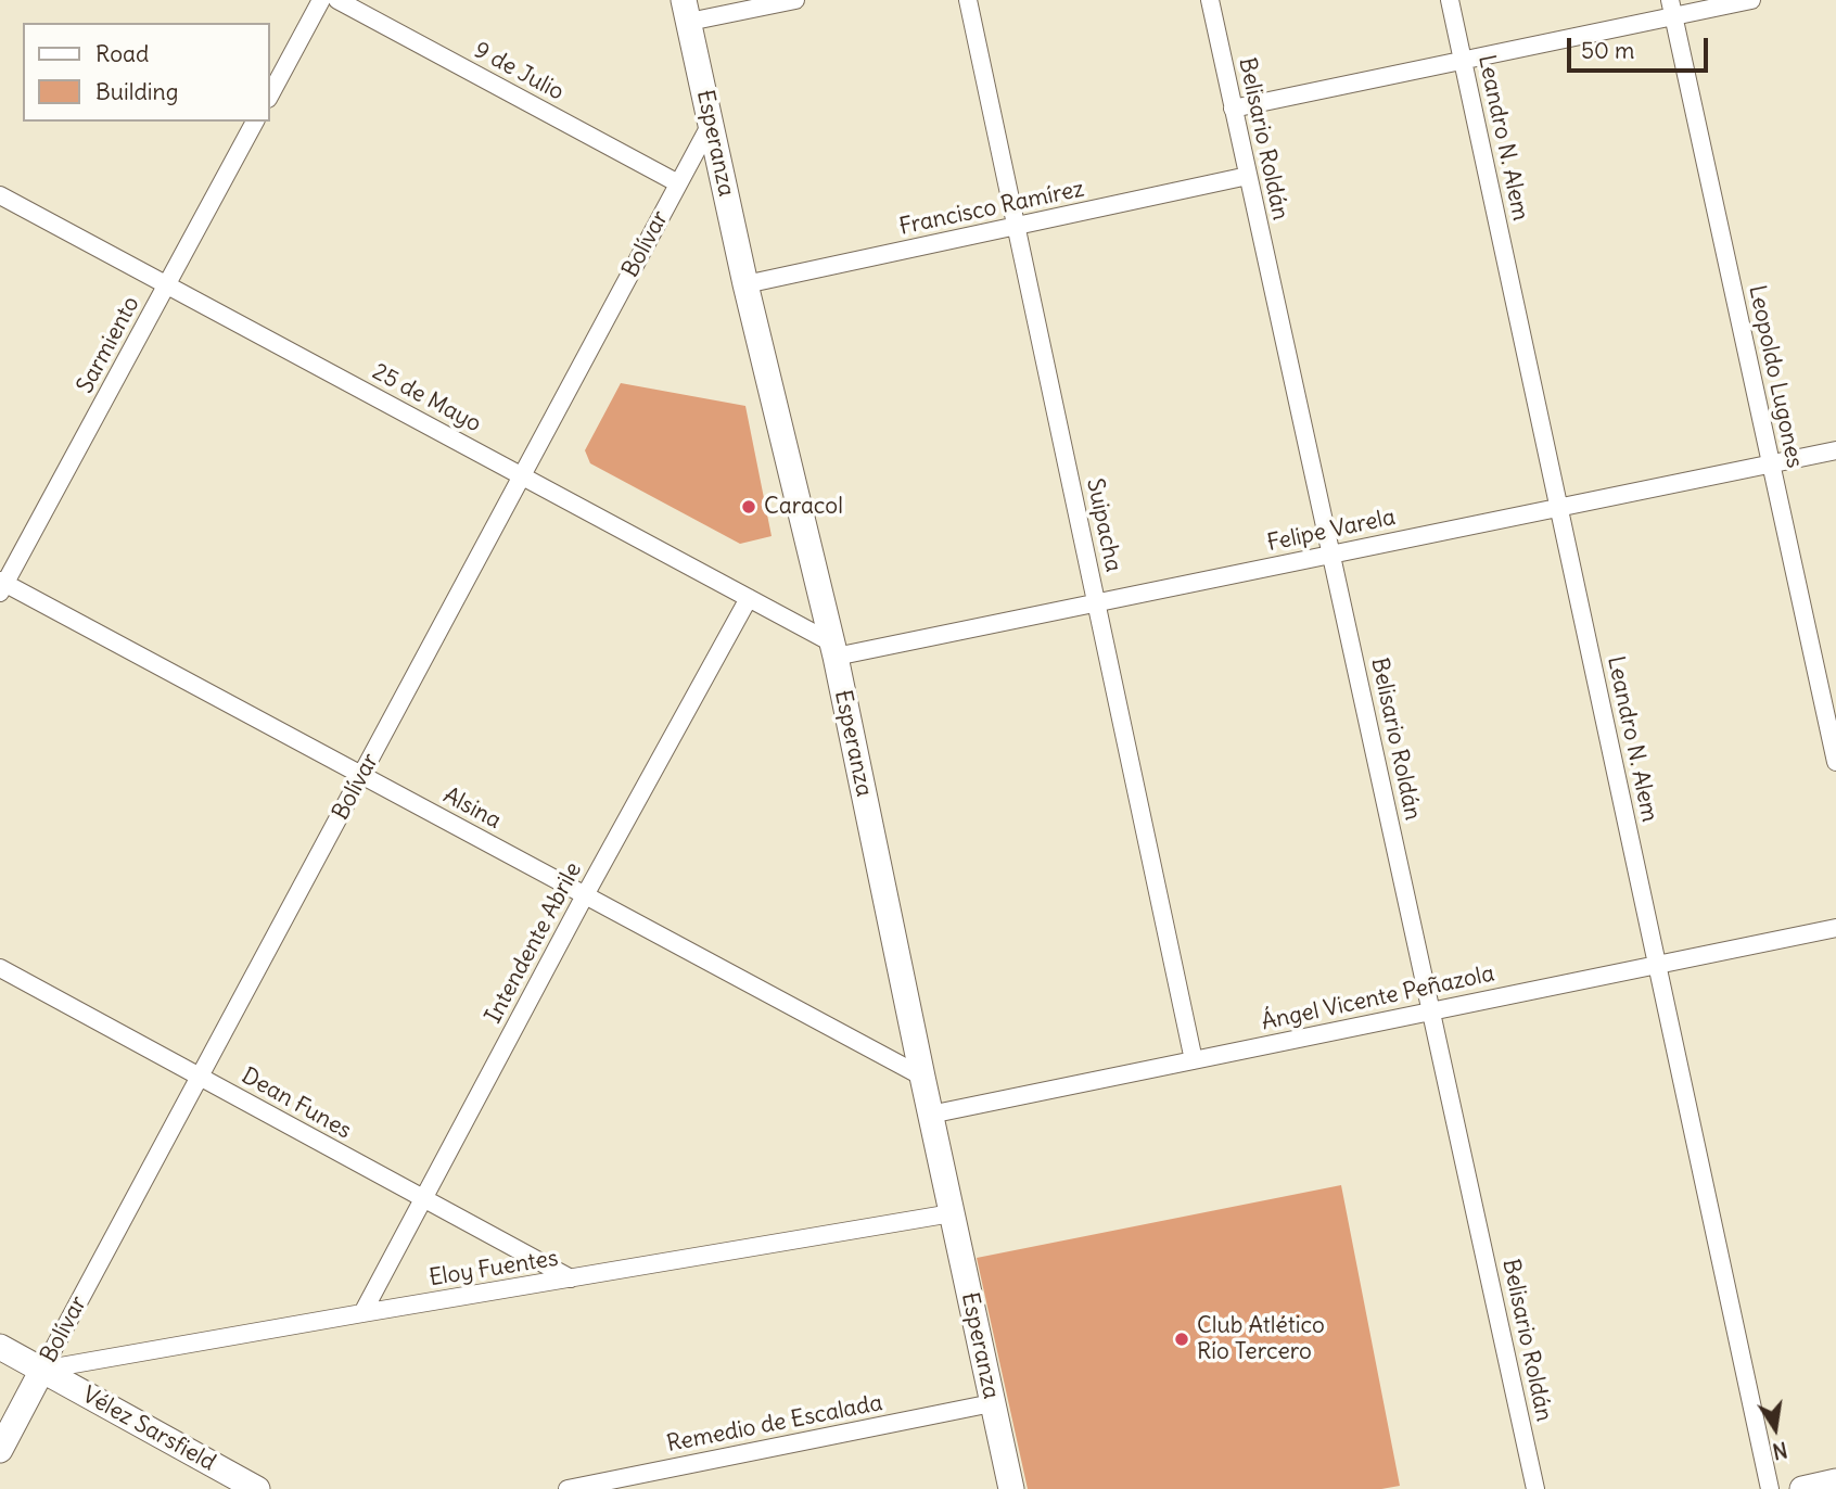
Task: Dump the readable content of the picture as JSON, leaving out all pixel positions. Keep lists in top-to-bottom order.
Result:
{
  "streets": {
    "main road": ["Esperanza", "Bolívar", "Vélez Sarsfield"],
    "street": [
      "9 de Julio",
      "Leandro N. Alem",
      "Belisario Roldán",
      "Francisco Ramírez",
      "Sarmiento",
      "Leopoldo Lugones",
      "25 de Mayo",
      "Suipacha",
      "Felipe Varela",
      "Alsina",
      "Intendente Abrile",
      "Ángel Vicente Peñazola",
      "Dean Funes",
      "Eloy Fuentes",
      "Remedio de Escalada"
    ]
  },
  "crossings": [
    ["9 de Julio", "Bolívar"],
    ["Leandro N. Alem", "Felipe Varela"],
    ["Leandro N. Alem", "Ángel Vicente Peñazola"],
    ["Belisario Roldán", "Francisco Ramírez"],
    ["Belisario Roldán", "Felipe Varela"],
    ["Belisario Roldán", "Ángel Vicente Peñazola"],
    ["Esperanza", "Francisco Ramírez"],
    ["Esperanza", "Bolívar"],
    ["Esperanza", "25 de Mayo"],
    ["Esperanza", "Felipe Varela"],
    ["Esperanza", "Alsina"],
    ["Esperanza", "Ángel Vicente Peñazola"],
    ["Esperanza", "Eloy Fuentes"],
    ["Esperanza", "Remedio de Escalada"],
    ["Francisco Ramírez", "Suipacha"],
    ["Bolívar", "25 de Mayo"],
    ["Bolívar", "Alsina"],
    ["Bolívar", "Dean Funes"],
    ["Bolívar", "Eloy Fuentes"],
    ["Bolívar", "Vélez Sarsfield"],
    ["Sarmiento", "25 de Mayo"],
    ["Sarmiento", "Alsina"],
    ["Leopoldo Lugones", "Felipe Varela"],
    ["25 de Mayo", "Felipe Varela"],
    ["25 de Mayo", "Intendente Abrile"],
    ["Suipacha", "Felipe Varela"],
    ["Suipacha", "Ángel Vicente Peñazola"],
    ["Alsina", "Intendente Abrile"],
    ["Intendente Abrile", "Dean Funes"],
    ["Intendente Abrile", "Eloy Fuentes"],
    ["Dean Funes", "Eloy Fuentes"],
    ["Eloy Fuentes", "Vélez Sarsfield"]
  ],
  "places": ["Caracol", "Club Atlético Río Tercero"],
  "legend": ["Road", "Building"],
  "scale_bar": "50 m",
  "north": "bottom"
}
